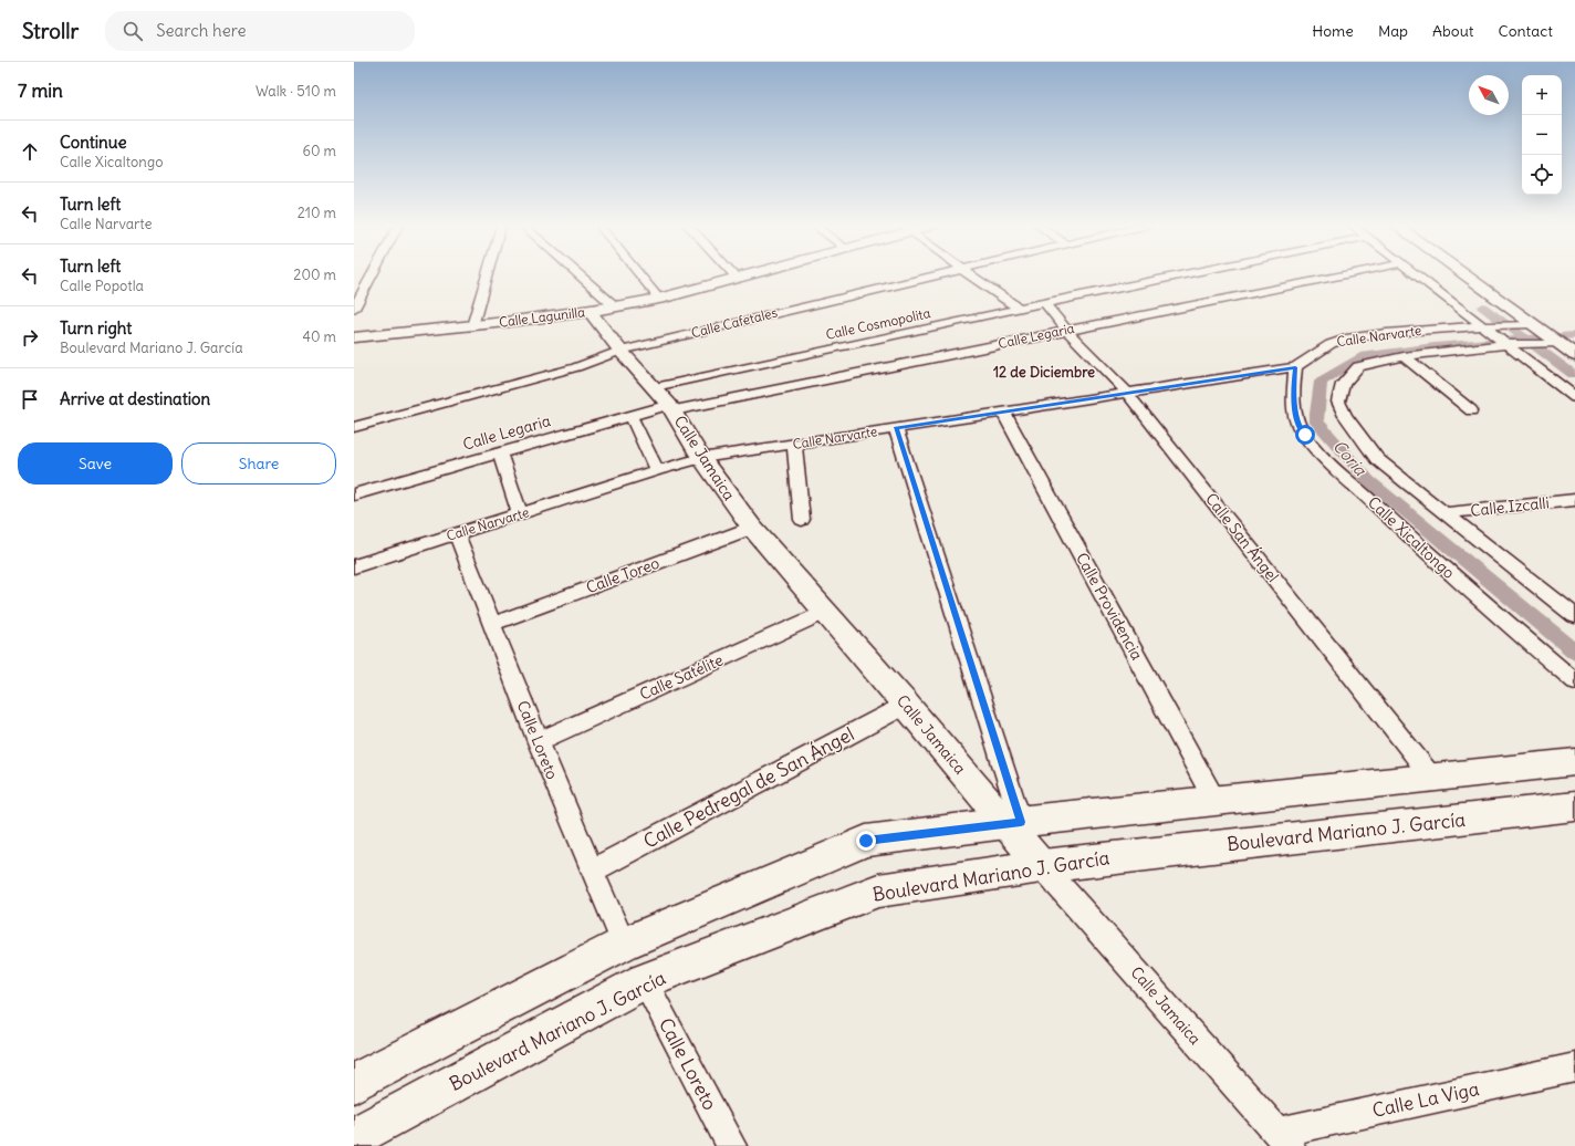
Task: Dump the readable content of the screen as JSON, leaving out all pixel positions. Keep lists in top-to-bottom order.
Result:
{
  "streets": {
    "street": [
      "Calle Lagunilla",
      "Calle Cafetales",
      "Calle Cosmopolita",
      "Calle Legaria",
      "Calle Narvarte",
      "Calle Jamaica",
      "Calle Izcalli",
      "Calle San Ángel",
      "Calle Xicaltongo",
      "Calle Toreo",
      "Calle Providencia",
      "Calle Satélite",
      "Calle Loreto",
      "Calle Pedregal de San Ángel",
      "Boulevard Mariano J. García",
      "Calle La Viga"
    ]
  },
  "crossings": [
    ["Calle Lagunilla", "Calle Jamaica"],
    ["Calle Cafetales", "Calle Jamaica"],
    ["Calle Cosmopolita", "Calle Legaria"],
    ["Calle Cosmopolita", "Calle Jamaica"],
    ["Calle Cosmopolita", "Calle San Ángel"],
    ["Calle Legaria", "Calle Jamaica"],
    ["Calle Legaria", "Calle San Ángel"],
    ["Calle Narvarte", "Calle Jamaica"],
    ["Calle Narvarte", "Calle Izcalli"],
    ["Calle Narvarte", "Calle San Ángel"],
    ["Calle Narvarte", "Calle Xicaltongo"],
    ["Calle Narvarte", "Calle Providencia"],
    ["Calle Narvarte", "Calle Loreto"],
    ["Calle Jamaica", "Calle Toreo"],
    ["Calle Jamaica", "Calle Satélite"],
    ["Calle Jamaica", "Calle Pedregal de San Ángel"],
    ["Calle Jamaica", "Boulevard Mariano J. García"],
    ["Calle Jamaica", "Calle La Viga"],
    ["Calle Toreo", "Calle Loreto"],
    ["Calle Satélite", "Calle Loreto"],
    ["Calle Loreto", "Calle Pedregal de San Ángel"],
    ["Calle Loreto", "Boulevard Mariano J. García"]
  ],
  "districts": ["12 de Diciembre"],
  "water": ["Coria"],
  "north": "top left",
  "page": {
    "header": "Strollr",
    "search": "Search here",
    "nav": [
      "Home",
      "Map",
      "About",
      "Contact"
    ],
    "heading": ["7 min", "Walk · 510 m"],
    "map_buttons": ["+", "−"],
    "list": [
      ["Continue", "Calle Xicaltongo", "60 m"],
      ["Turn left", "Calle Narvarte", "210 m"],
      ["Turn left", "Calle Popotla", "200 m"],
      ["Turn right", "Boulevard Mariano J. García", "40 m"],
      "Arrive at destination"
    ],
    "buttons": ["Save", "Share"]
  }
}
